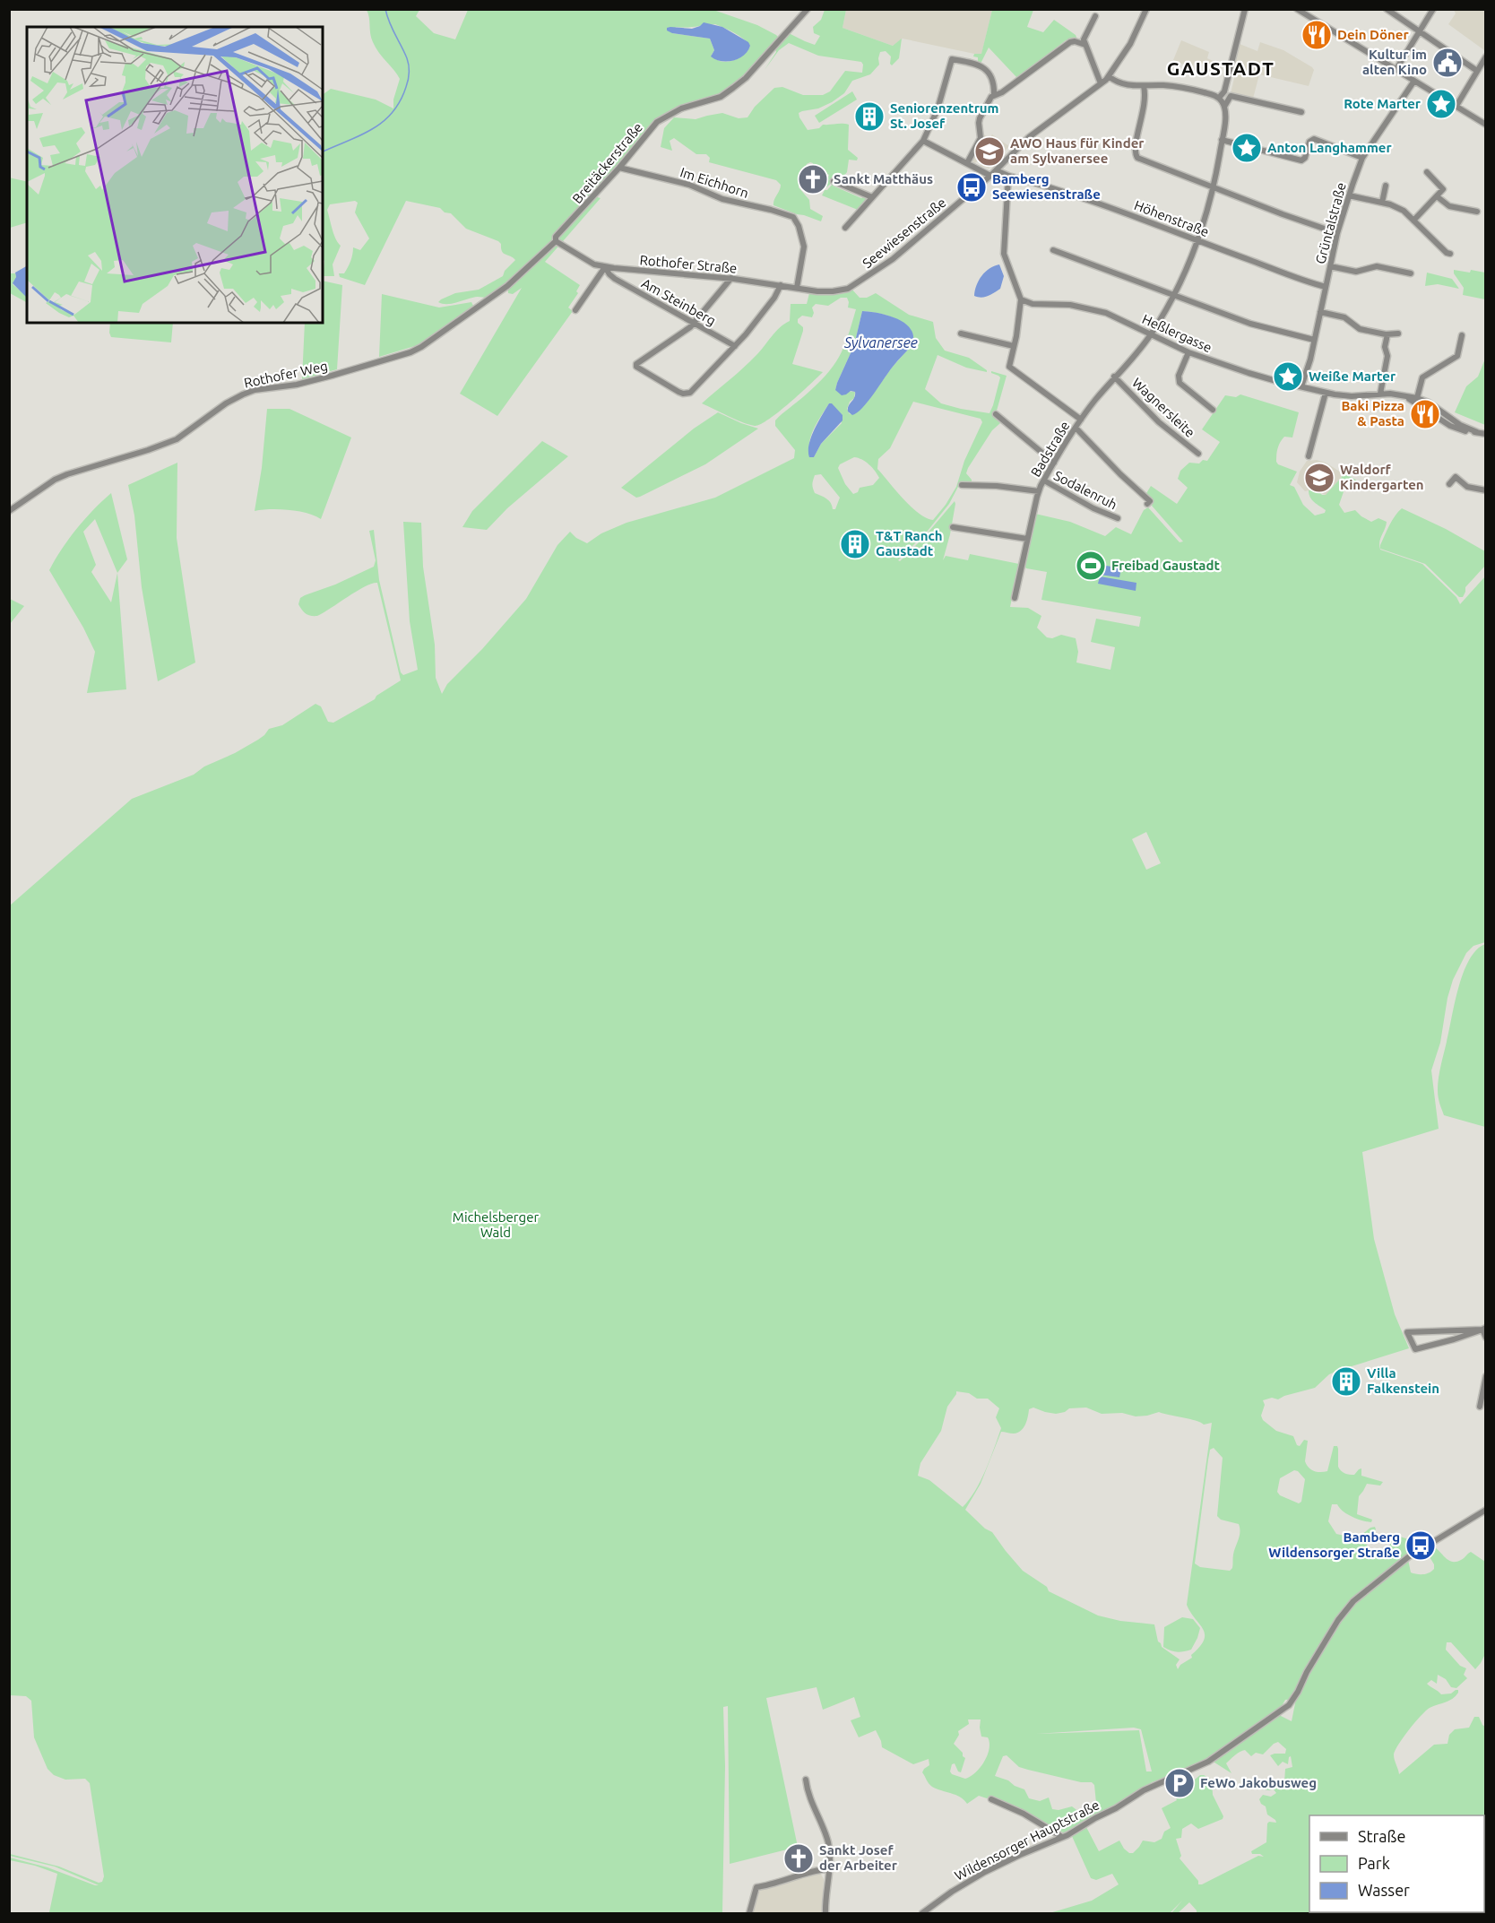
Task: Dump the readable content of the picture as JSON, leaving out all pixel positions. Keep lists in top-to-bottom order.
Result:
{
  "streets": {
    "street": [
      "Breitäckerstraße",
      "Im Eichhorn",
      "Höhenstraße",
      "Grüntalstraße",
      "Seewiesenstraße",
      "Rothofer Straße",
      "Am Steinberg",
      "Heßlergasse",
      "Rothofer Weg",
      "Wagnersleite",
      "Badstraße",
      "Sodalenruh",
      "Wildensorger Hauptstraße"
    ]
  },
  "crossings": [
    ["Breitäckerstraße", "Im Eichhorn"],
    ["Breitäckerstraße", "Rothofer Straße"],
    ["Breitäckerstraße", "Rothofer Weg"],
    ["Im Eichhorn", "Rothofer Straße"],
    ["Höhenstraße", "Grüntalstraße"],
    ["Höhenstraße", "Seewiesenstraße"],
    ["Höhenstraße", "Badstraße"],
    ["Grüntalstraße", "Heßlergasse"],
    ["Seewiesenstraße", "Rothofer Straße"],
    ["Rothofer Straße", "Am Steinberg"],
    ["Rothofer Straße", "Rothofer Weg"],
    ["Heßlergasse", "Badstraße"],
    ["Wagnersleite", "Badstraße"],
    ["Badstraße", "Sodalenruh"]
  ],
  "districts": ["GAUSTADT"],
  "water": ["Sylvanersee"],
  "parks": ["Michelsberger Wald"],
  "places": {
    "restaurant": ["Dein Döner", "Baki Pizza & Pasta"],
    "public building": ["Kultur im alten Kino"],
    "place": ["Rote Marter", "Anton Langhammer", "Weiße Marter"],
    "building": ["Seniorenzentrum St. Josef", "T&T Ranch Gaustadt", "Villa Falkenstein"],
    "school or university": ["AWO Haus für Kinder am Sylvanersee", "Waldorf Kindergarten"],
    "church": ["Sankt Matthäus", "Sankt Josef der Arbeiter"],
    "bus stop": ["Bamberg Seewiesenstraße", "Bamberg Wildensorger Straße"],
    "sports": ["Freibad Gaustadt"],
    "parking": ["FeWo Jakobusweg"]
  },
  "legend": ["Straße", "Park", "Wasser"]
}
